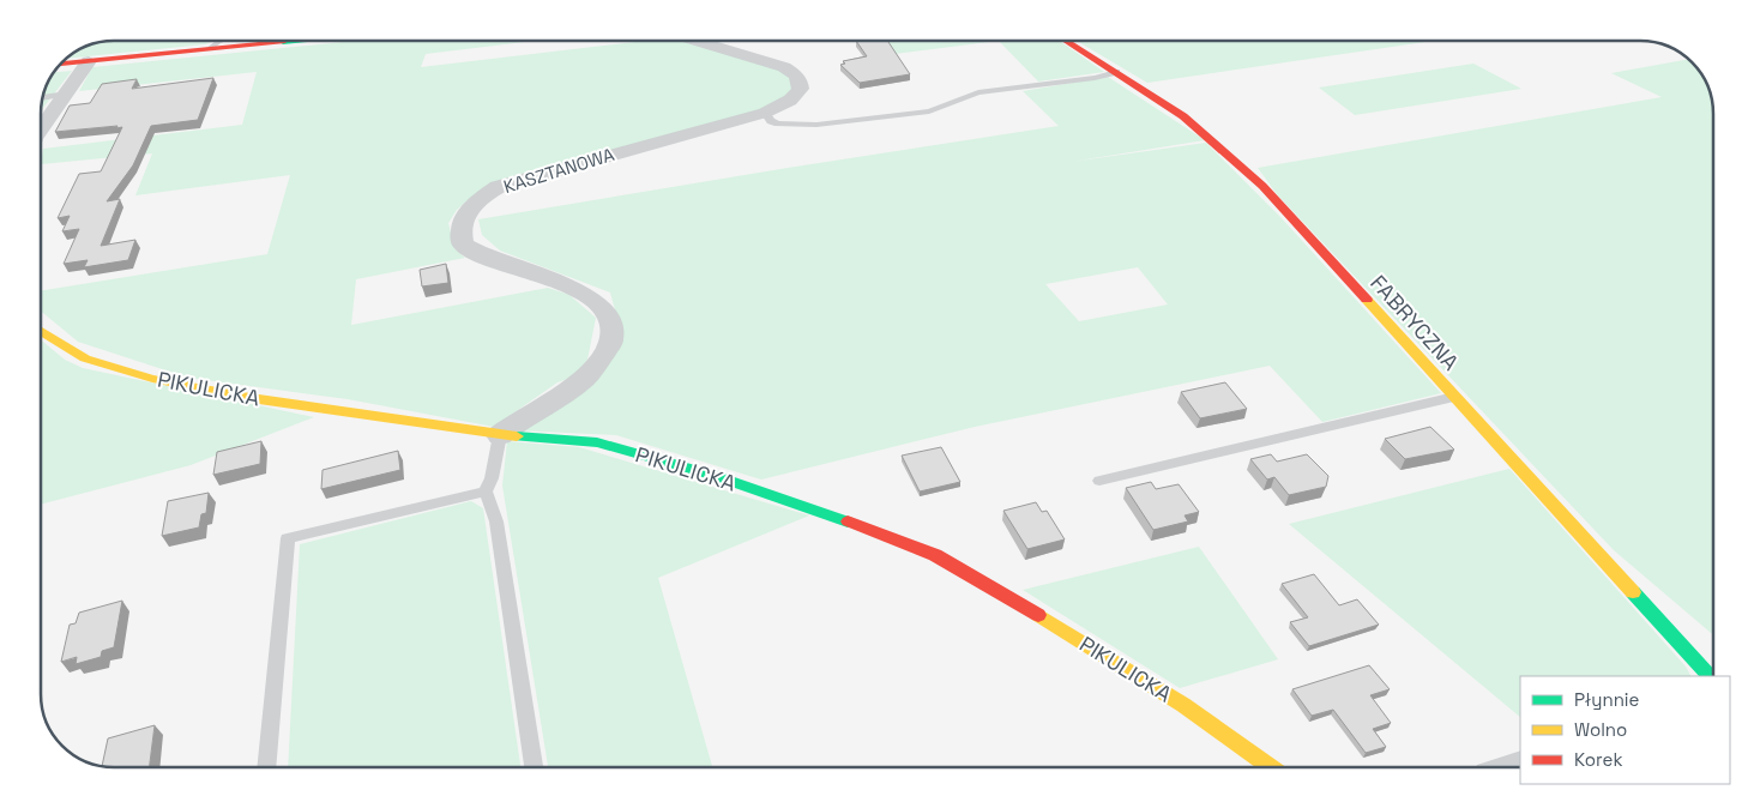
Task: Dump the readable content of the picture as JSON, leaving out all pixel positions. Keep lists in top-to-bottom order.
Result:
{
  "streets": {
    "street": ["KASZTANOWA", "FABRYCZNA", "PIKULICKA"]
  },
  "crossings": [
    ["KASZTANOWA", "PIKULICKA"]
  ],
  "legend": ["Płynnie", "Wolno", "Korek"]
}
